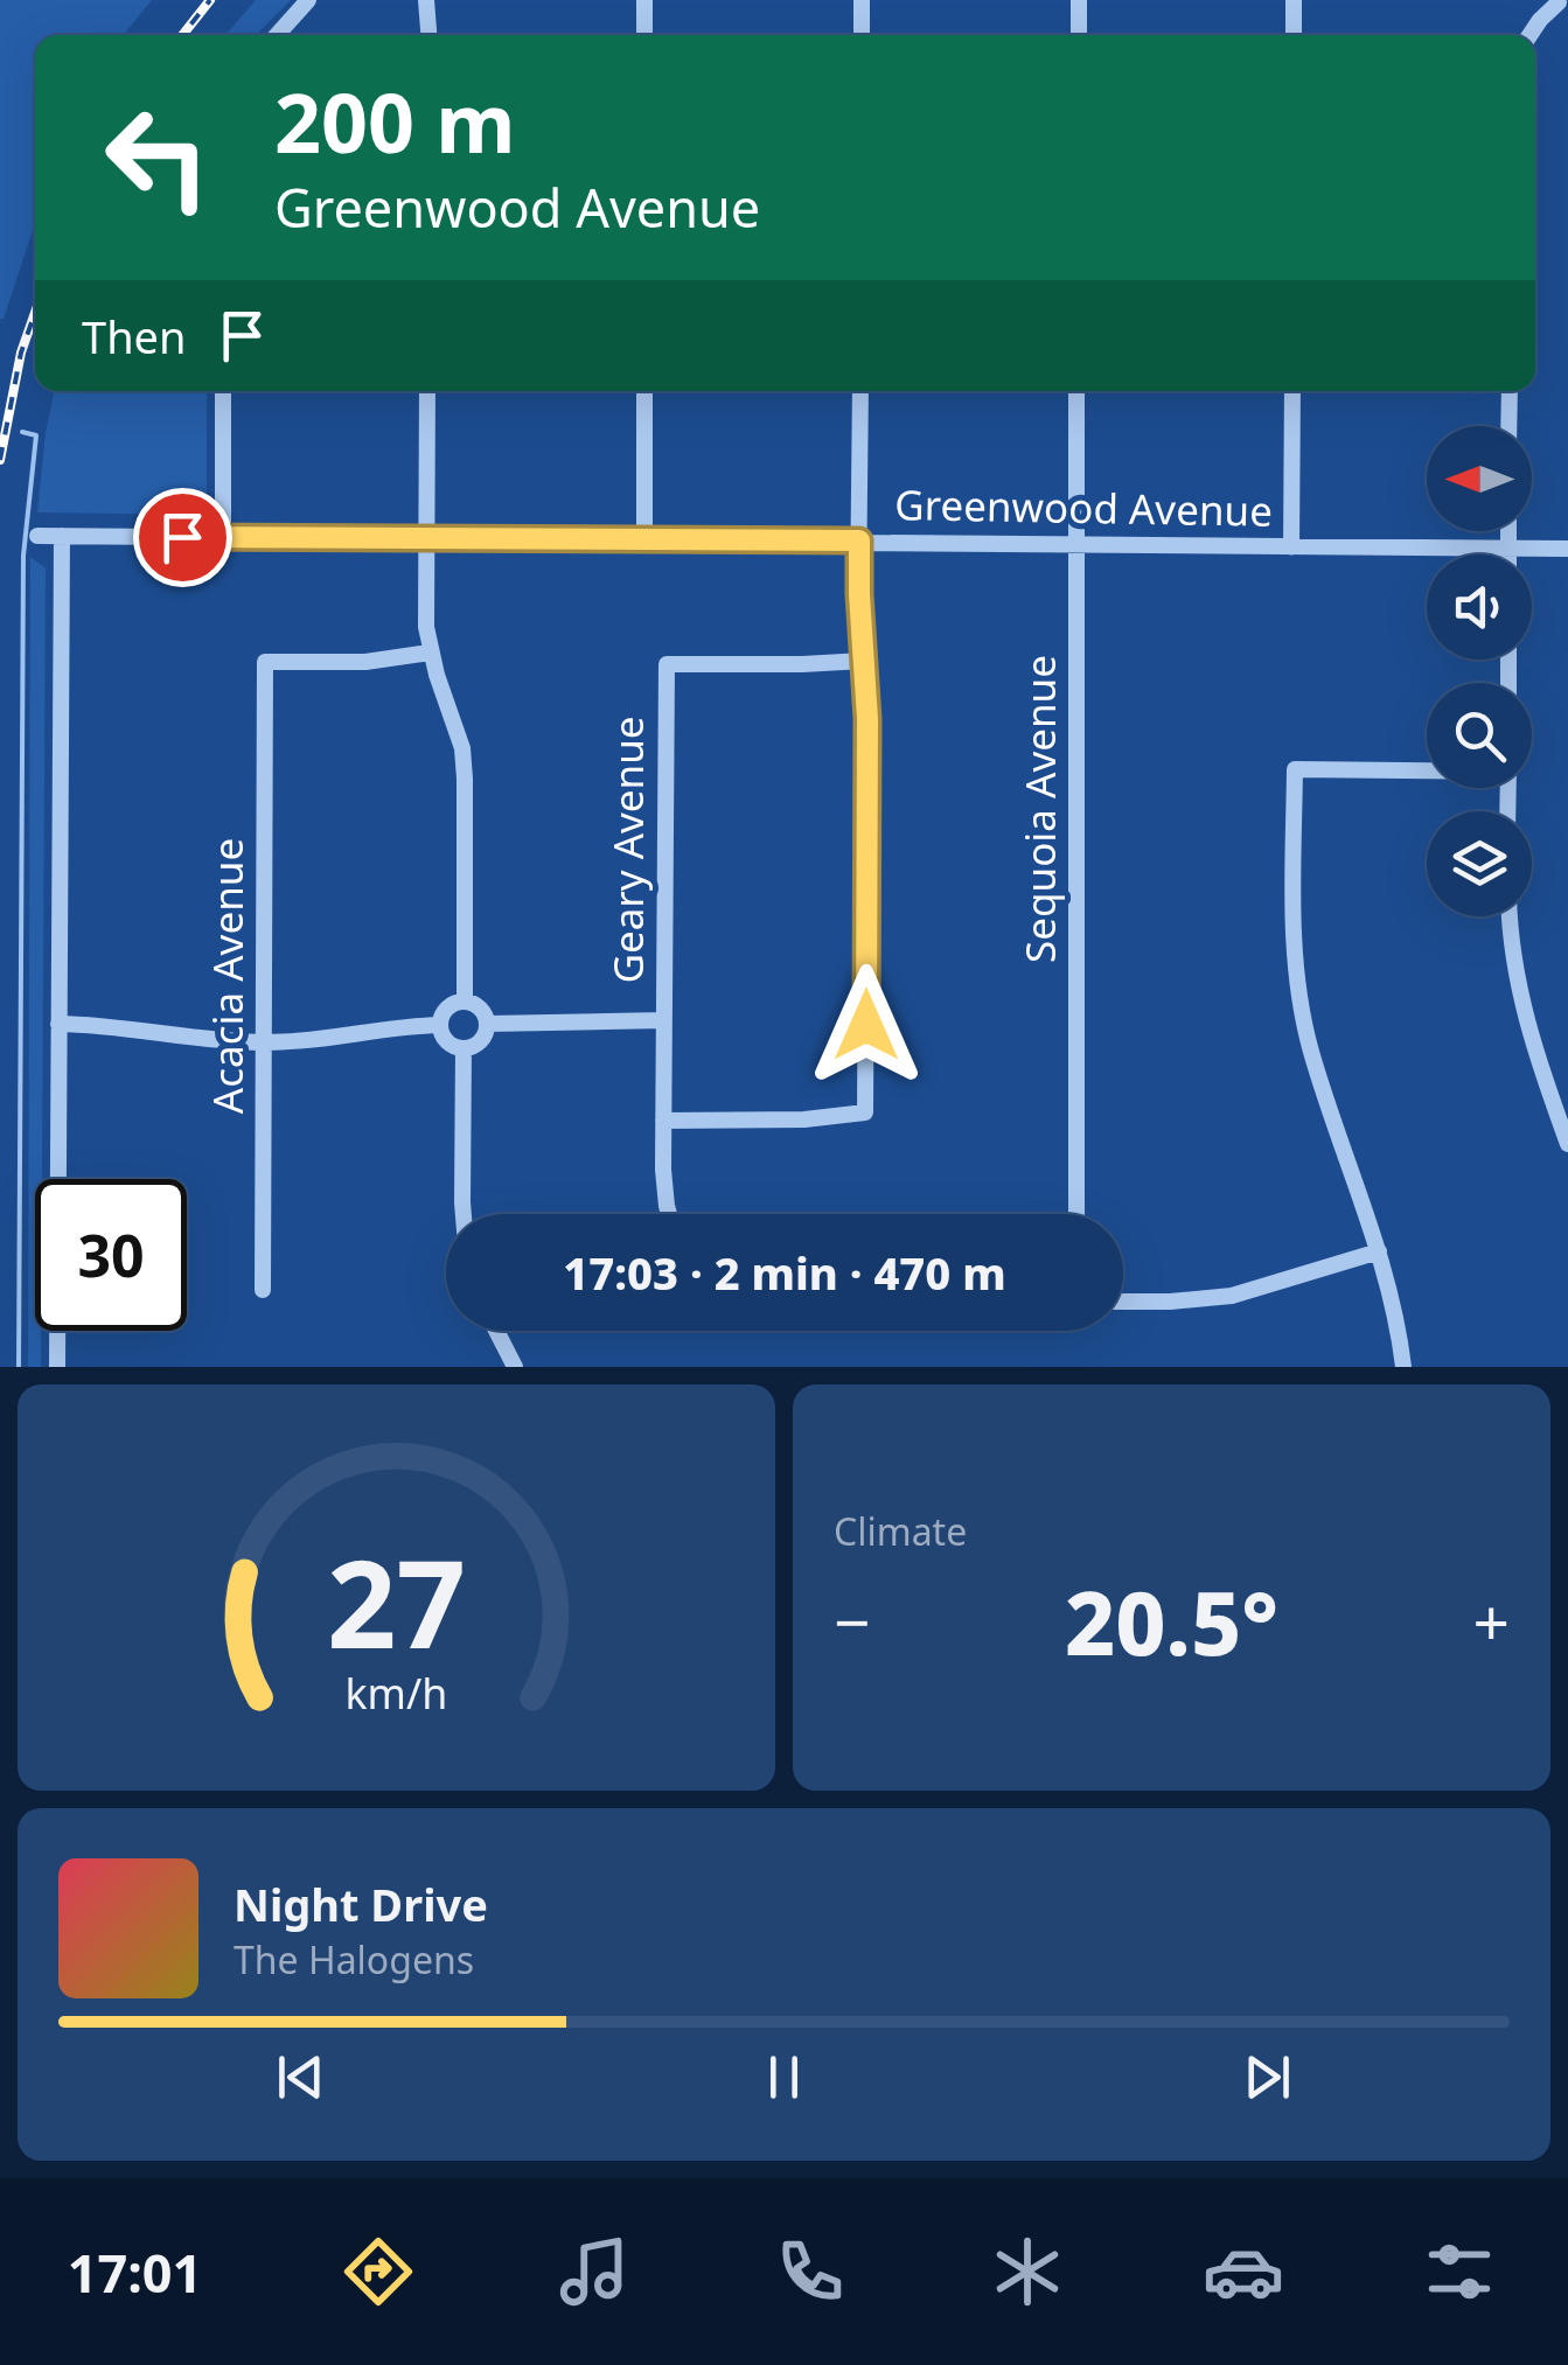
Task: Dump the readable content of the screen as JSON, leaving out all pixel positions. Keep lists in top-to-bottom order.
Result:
{
  "streets": {
    "street": [
      "Greenwood Avenue",
      "Sequoia Avenue",
      "Geary Avenue",
      "Acacia Avenue"
    ]
  },
  "crossings": [
    ["Greenwood Avenue", "Sequoia Avenue"]
  ],
  "north": "left",
  "page": {
    "turn": ["200 m", "Greenwood Avenue"],
    "then": "Then",
    "limit": "30",
    "trip": "17:03 · 2 min · 470 m",
    "tile": "Climate",
    "heat": ["−", "20.5°", "+"],
    "song": ["Night Drive", "The Halogens"],
    "tabs": "17:01",
    "gauge": ["27", "km/h"]
  }
}
